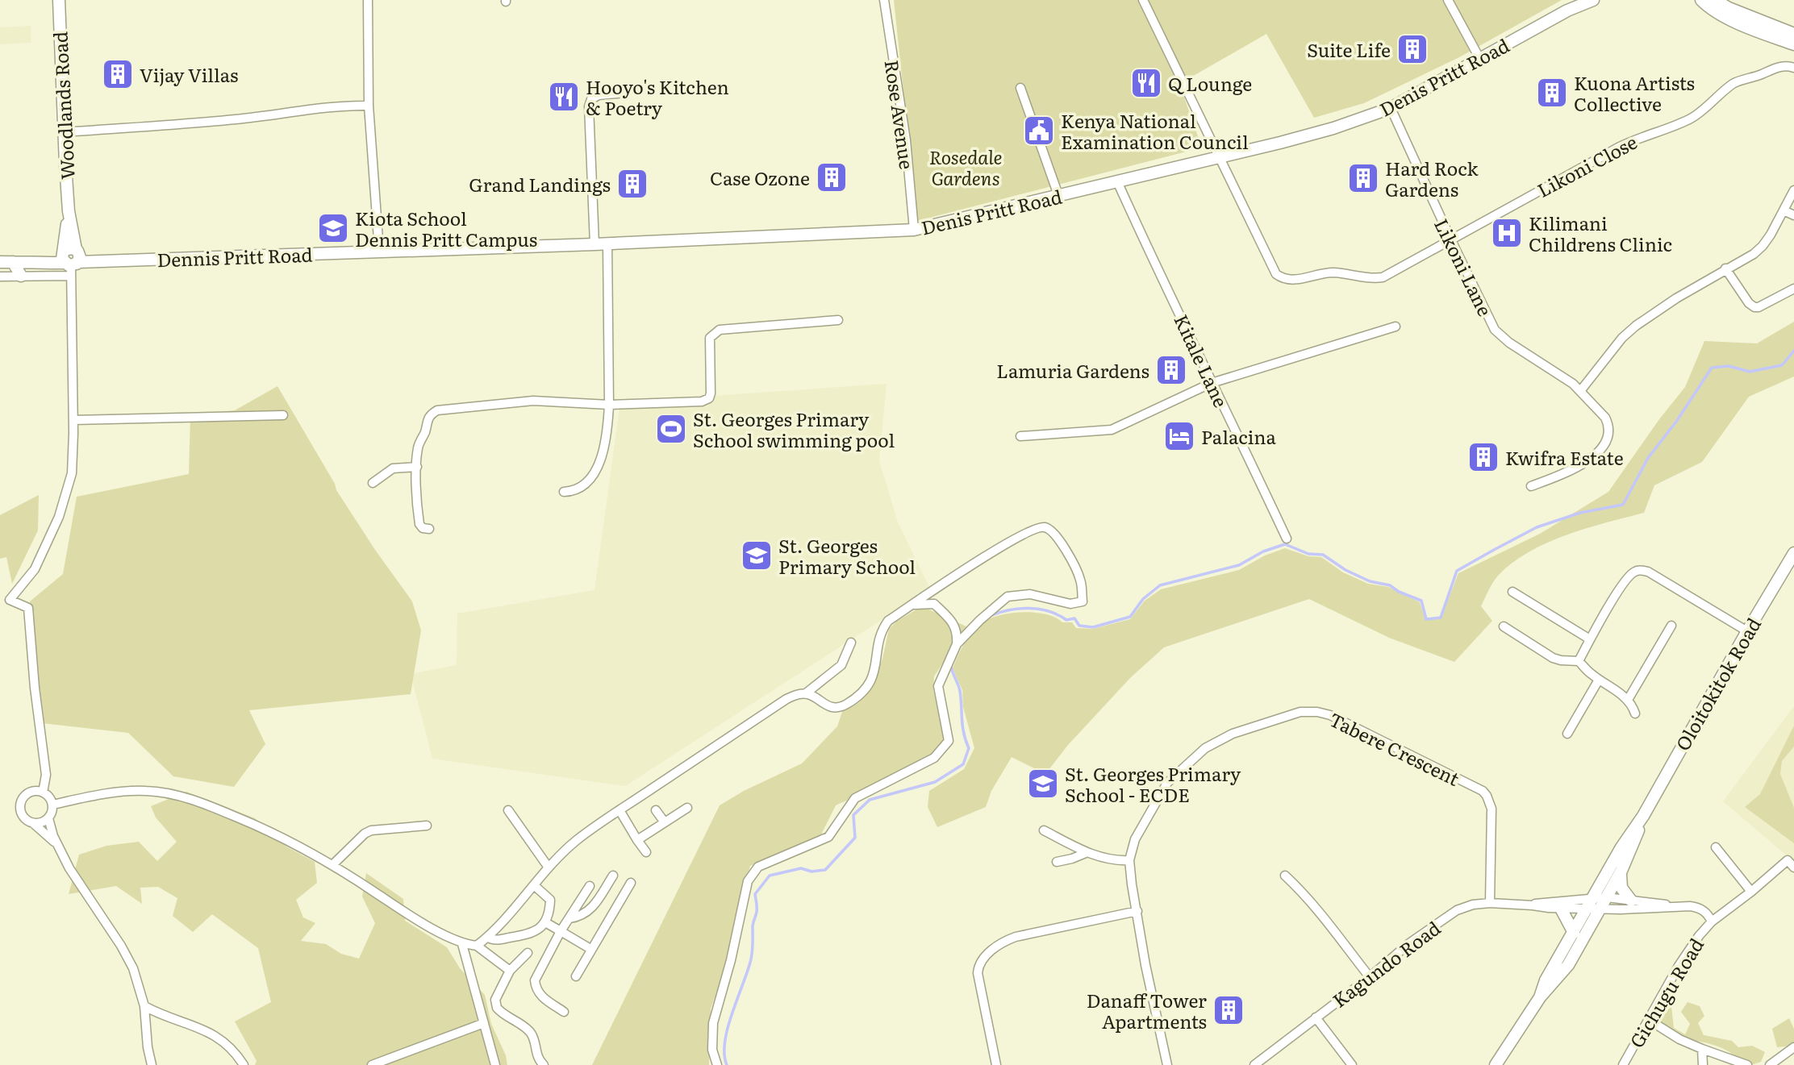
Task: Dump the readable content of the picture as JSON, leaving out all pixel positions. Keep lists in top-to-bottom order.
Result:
{
  "streets": {
    "main road": [
      "Denis Pritt Road",
      "Woodlands Road",
      "Dennis Pritt Road",
      "Oloitokitok Road"
    ],
    "street": [
      "Rose Avenue",
      "Likoni Close",
      "Likoni Lane",
      "Kitale Lane",
      "Tabere Crescent",
      "Kagundo Road",
      "Gichugu Road"
    ]
  },
  "crossings": [
    ["Denis Pritt Road", "Rose Avenue"],
    ["Denis Pritt Road", "Likoni Close"],
    ["Denis Pritt Road", "Dennis Pritt Road"],
    ["Denis Pritt Road", "Likoni Lane"],
    ["Denis Pritt Road", "Kitale Lane"],
    ["Woodlands Road", "Dennis Pritt Road"],
    ["Likoni Close", "Likoni Lane"],
    ["Oloitokitok Road", "Kagundo Road"],
    ["Tabere Crescent", "Kagundo Road"]
  ],
  "parks": ["Rosedale Gardens"],
  "places": {
    "building": [
      "Suite Life",
      "Vijay Villas",
      "Kuona Artists Collective",
      "Case Ozone",
      "Hard Rock Gardens",
      "Grand Landings",
      "Lamuria Gardens",
      "Kwifra Estate",
      "Danaff Tower Apartments"
    ],
    "restaurant": ["Q Lounge", "Hooyo's Kitchen & Poetry"],
    "public building": ["Kenya National Examination Council"],
    "school or university": ["Kiota School Dennis Pritt Campus", "St. Georges Primary School", "St. Georges Primary School - ECDE"],
    "hospital": ["Kilimani Childrens Clinic"],
    "sports": ["St. Georges Primary School swimming pool"],
    "hotel": ["Palacina"]
  }
}
